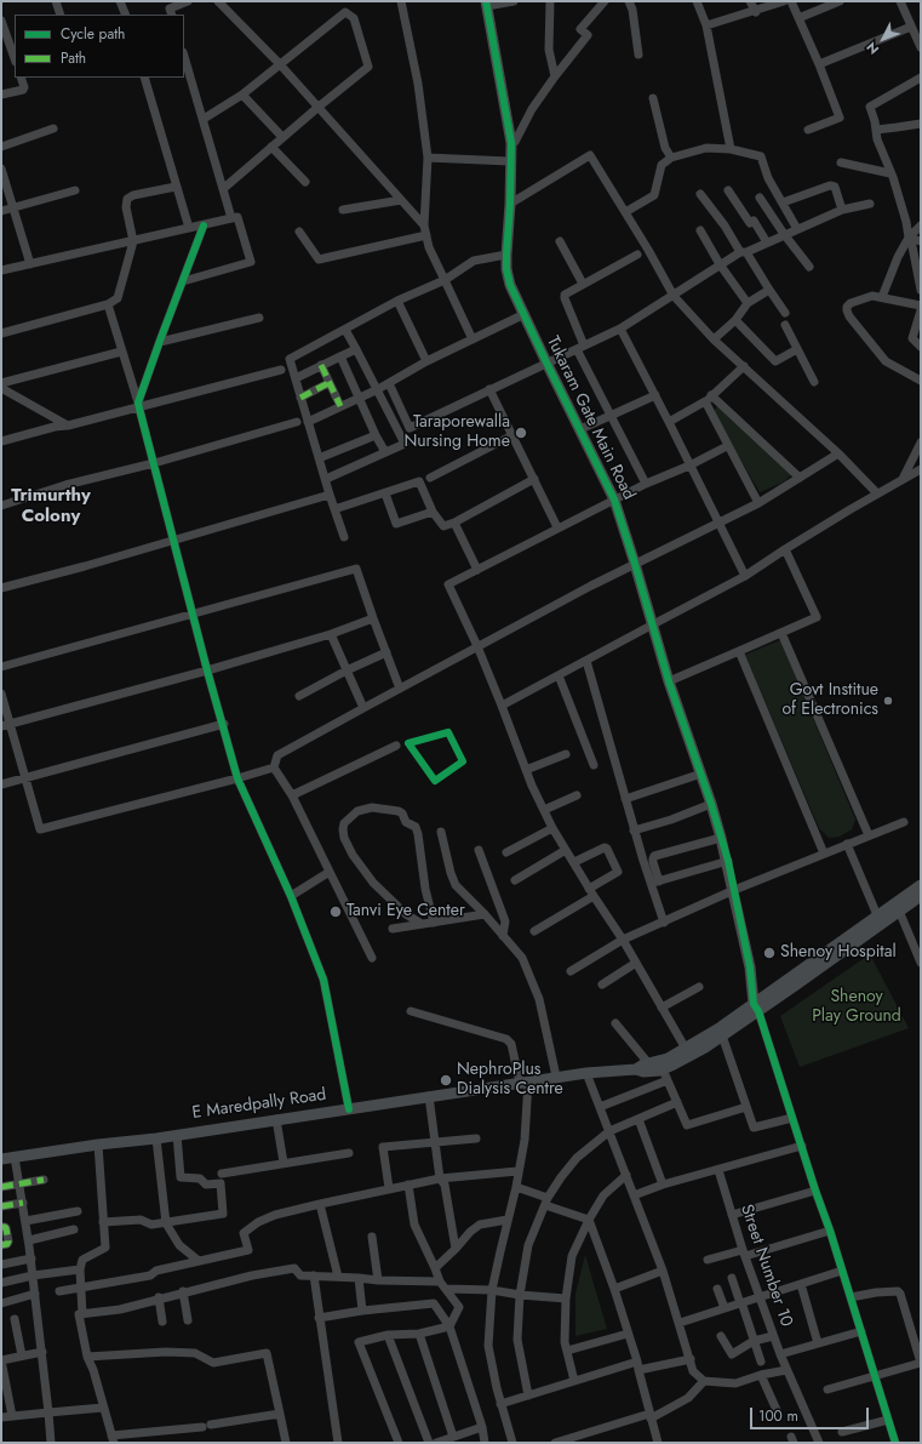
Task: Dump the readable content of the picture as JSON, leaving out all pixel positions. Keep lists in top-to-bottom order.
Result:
{
  "streets": {
    "main road": ["Tukaram Gate Main Road", "E Maredpally Road"],
    "street": ["Street Number 10"]
  },
  "crossings": [
    ["Tukaram Gate Main Road", "E Maredpally Road"]
  ],
  "districts": ["Trimurthy Colony"],
  "parks": ["Shenoy Play Ground"],
  "places": [
    "Taraporewalla Nursing Home",
    "Govt Institue of Electronics",
    "Tanvi Eye Center",
    "Shenoy Hospital",
    "NephroPlus Dialysis Centre"
  ],
  "legend": ["Cycle path", "Path"],
  "scale_bar": "100 m",
  "north": "bottom left"
}
